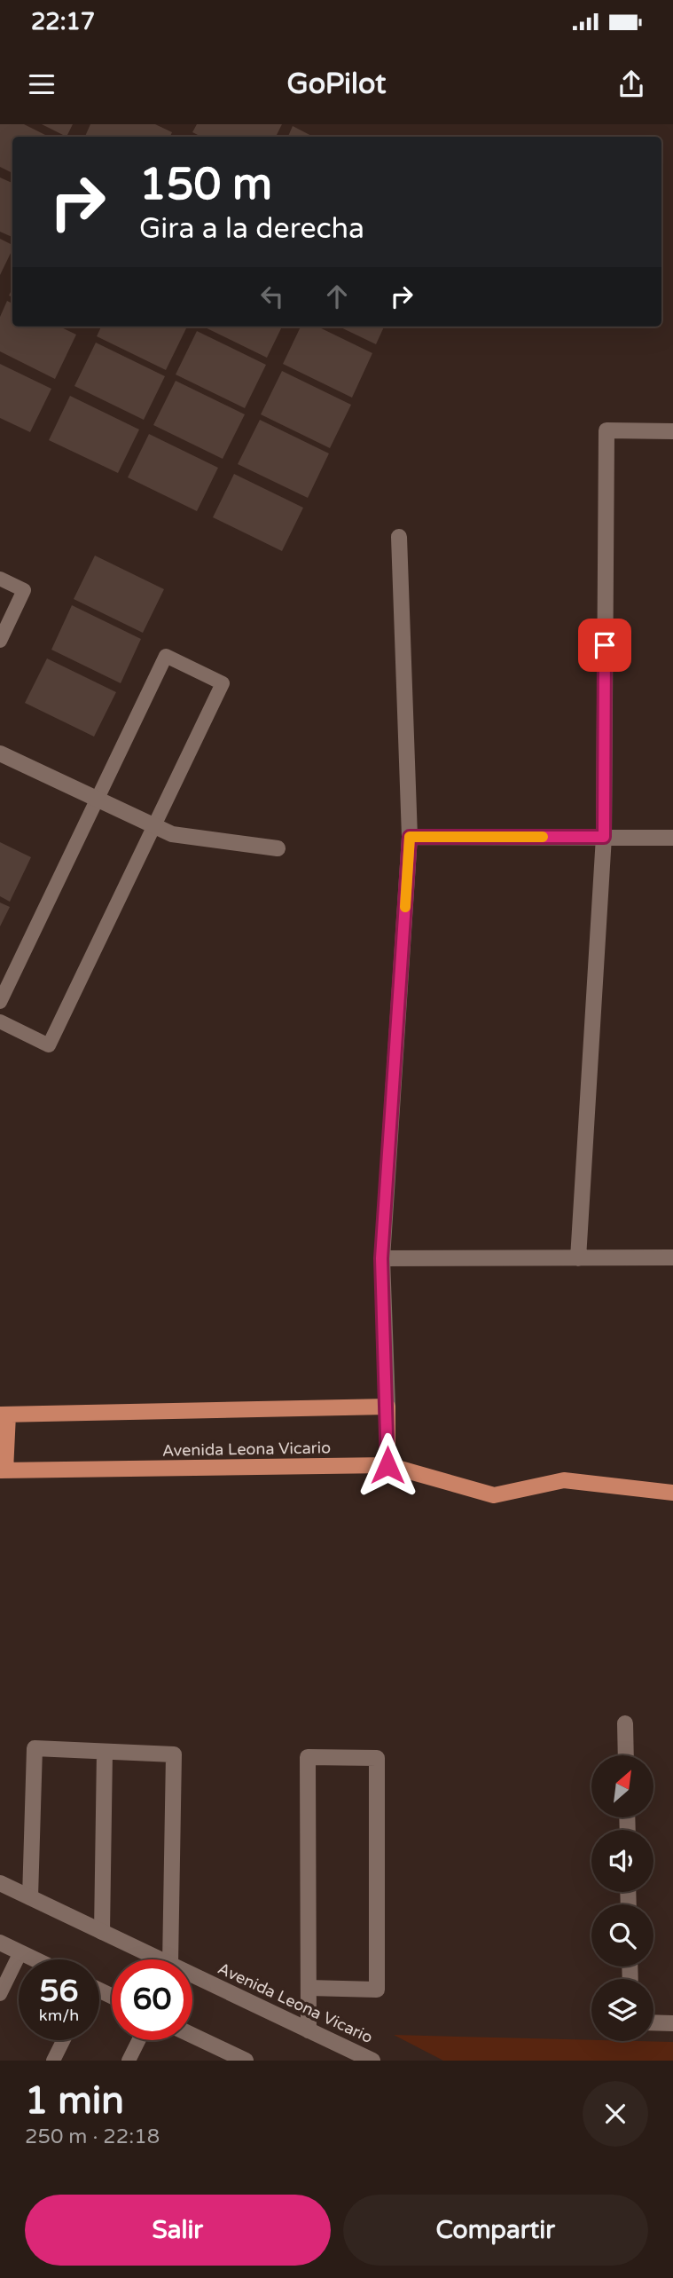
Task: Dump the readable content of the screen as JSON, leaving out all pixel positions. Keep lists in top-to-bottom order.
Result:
{
  "streets": {
    "main road": ["Avenida Leona Vicario"]
  },
  "north": "top right",
  "page": {
    "status": "22:17",
    "header": "GoPilot",
    "turn": ["150 m", "Gira a la derecha"],
    "speed": "56 km/h",
    "limit": "60",
    "heading": ["1 min", "250 m · 22:18"],
    "buttons": ["Salir", "Compartir"]
  }
}
